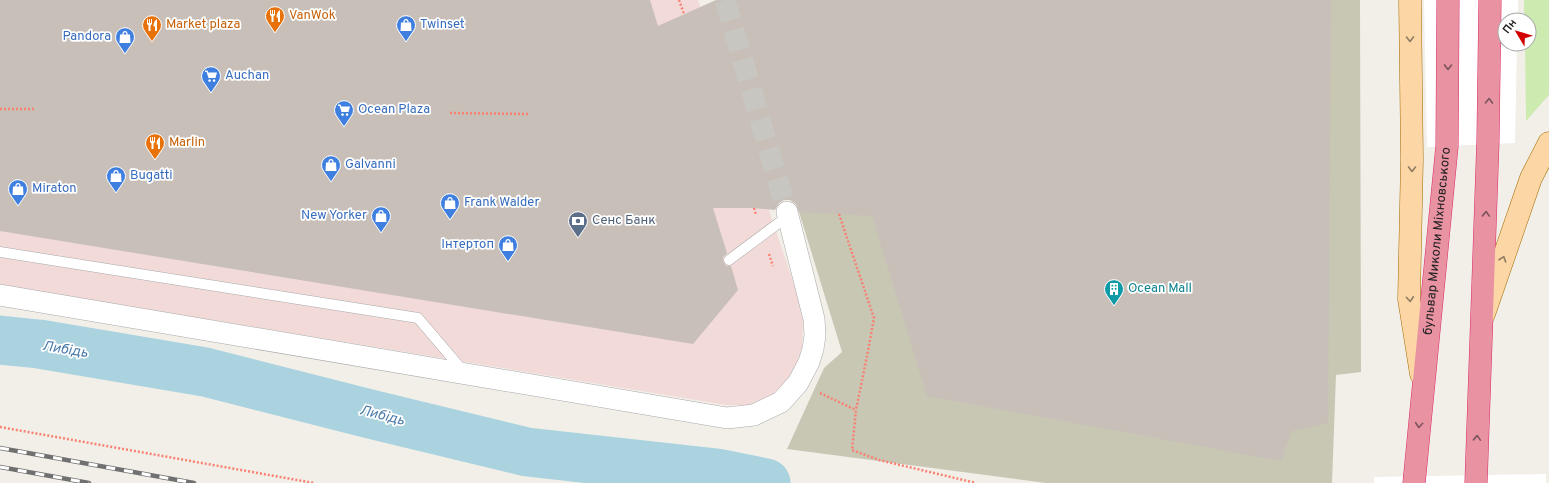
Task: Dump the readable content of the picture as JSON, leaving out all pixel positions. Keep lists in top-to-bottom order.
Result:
{
  "streets": {
    "highway": ["бульвар Миколи Міхновського"]
  },
  "water": ["Либідь"],
  "places": {
    "restaurant": ["VanWok", "Market plaza", "Marlin"],
    "shop": [
      "Twinset",
      "Pandora",
      "Galvanni",
      "Bugatti",
      "Miraton",
      "Frank Walder",
      "New Yorker",
      "Інтертоп"
    ],
    "supermarket": ["Auchan", "Ocean Plaza"],
    "bank": ["Сенс Банк"],
    "building": ["Ocean Mall"]
  },
  "north": "top left"
}
